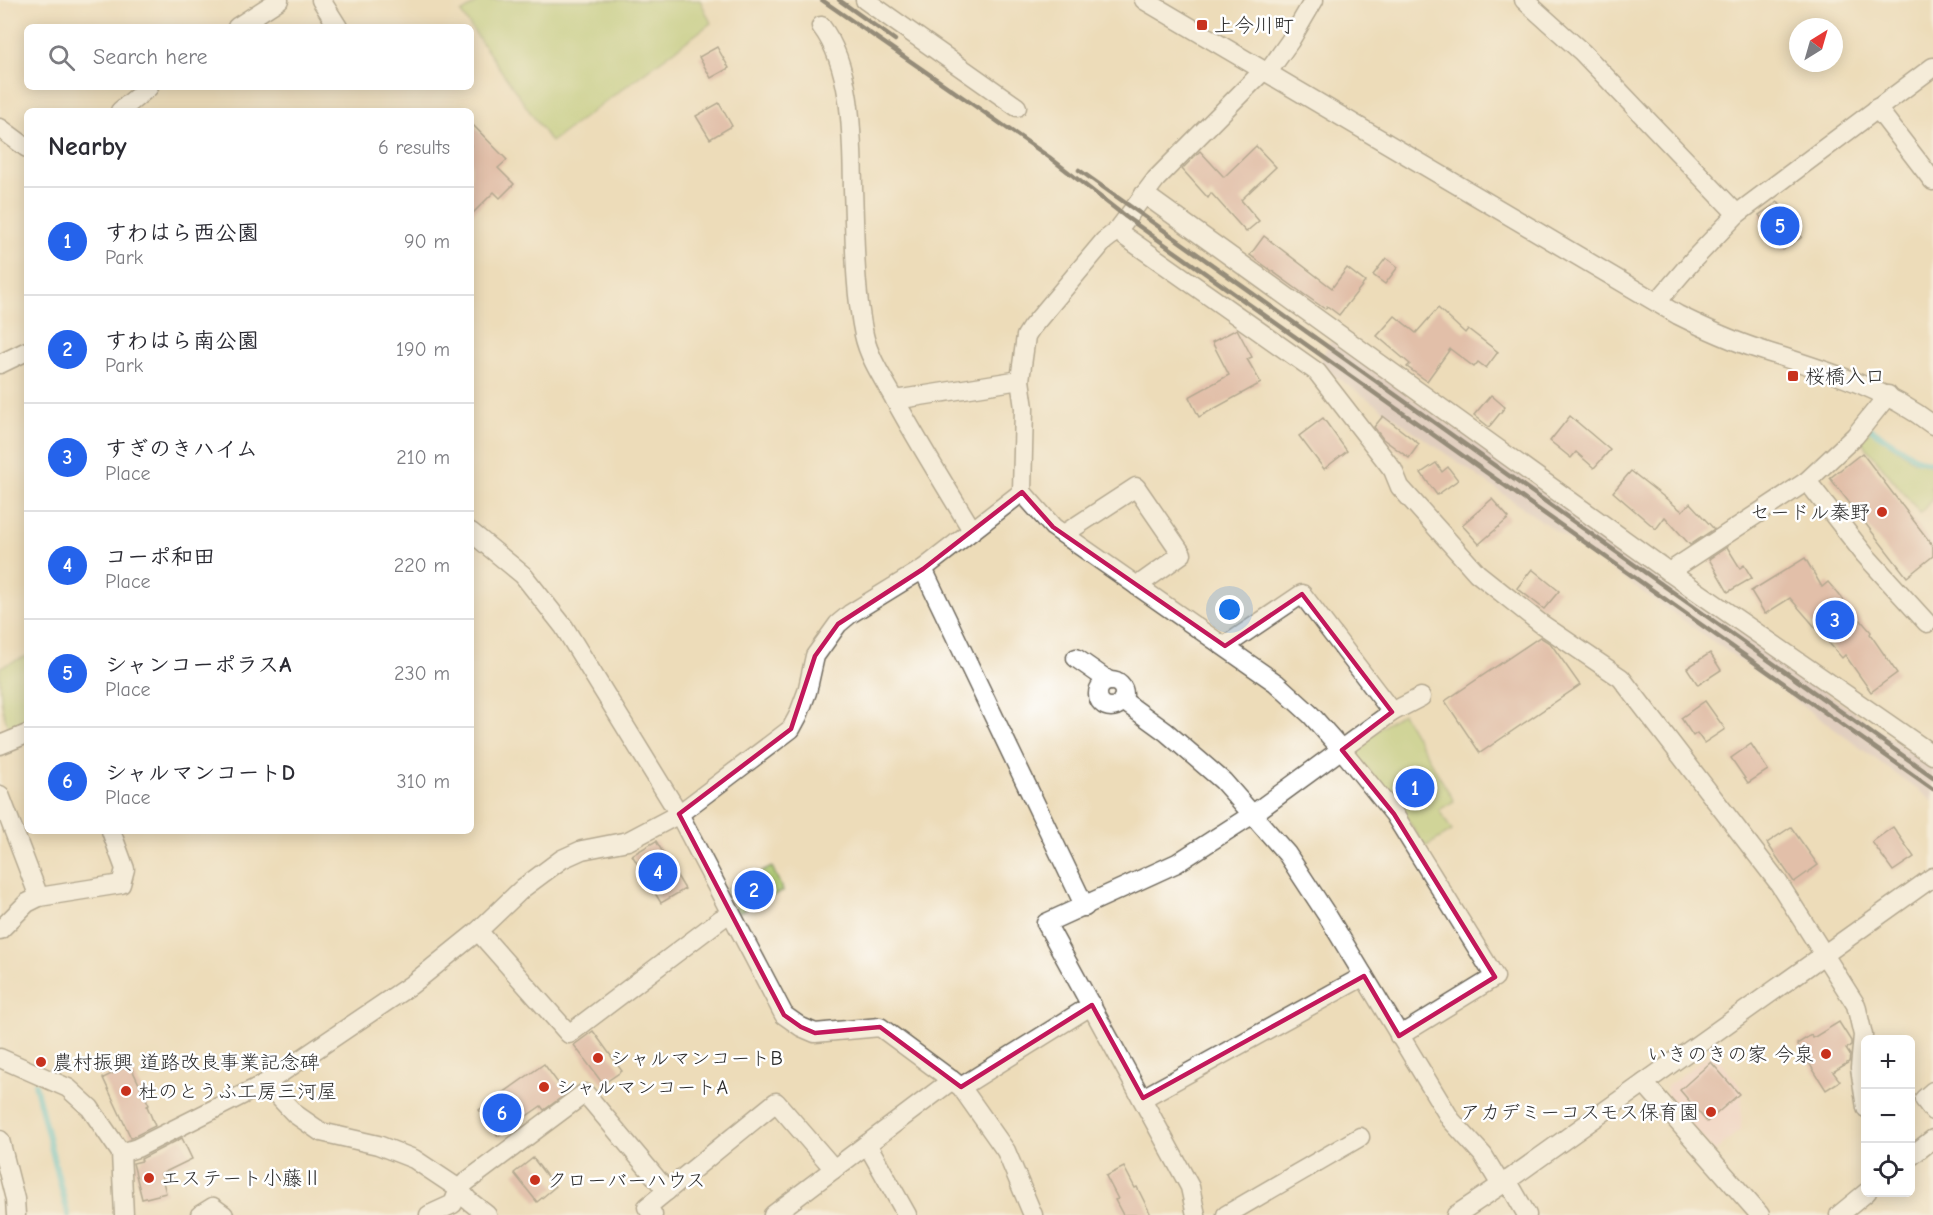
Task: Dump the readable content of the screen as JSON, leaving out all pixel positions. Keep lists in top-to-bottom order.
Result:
{
  "places": {
    "transit": ["上今川町", "桜橋入口"],
    "other": [
      "セードル秦野",
      "いきのきの家 今泉",
      "シャルマンコートB",
      "農村振興 道路改良事業記念碑",
      "シャルマンコートA",
      "杜のとうふ工房三河屋",
      "アカデミーコスモス保育園",
      "エステート小藤Ⅱ",
      "クローバーハウス"
    ]
  },
  "north": "top right",
  "page": {
    "search": "Search here",
    "heading": ["Nearby", "6 results"],
    "list": [
      {
        "mark": "1",
        "name": "すわはら西公園",
        "note": "Park",
        "value": "90 m"
      },
      {
        "mark": "2",
        "name": "すわはら南公園",
        "note": "Park",
        "value": "190 m"
      },
      {
        "mark": "3",
        "name": "すぎのきハイム",
        "note": "Place",
        "value": "210 m"
      },
      {
        "mark": "4",
        "name": "コーポ和田",
        "note": "Place",
        "value": "220 m"
      },
      {
        "mark": "5",
        "name": "シャンコーポラスA",
        "note": "Place",
        "value": "230 m"
      },
      {
        "mark": "6",
        "name": "シャルマンコートD",
        "note": "Place",
        "value": "310 m"
      }
    ],
    "pins": [
      "5",
      "3",
      "1",
      "4",
      "2",
      "6"
    ],
    "map_buttons": ["+", "−"]
  }
}
